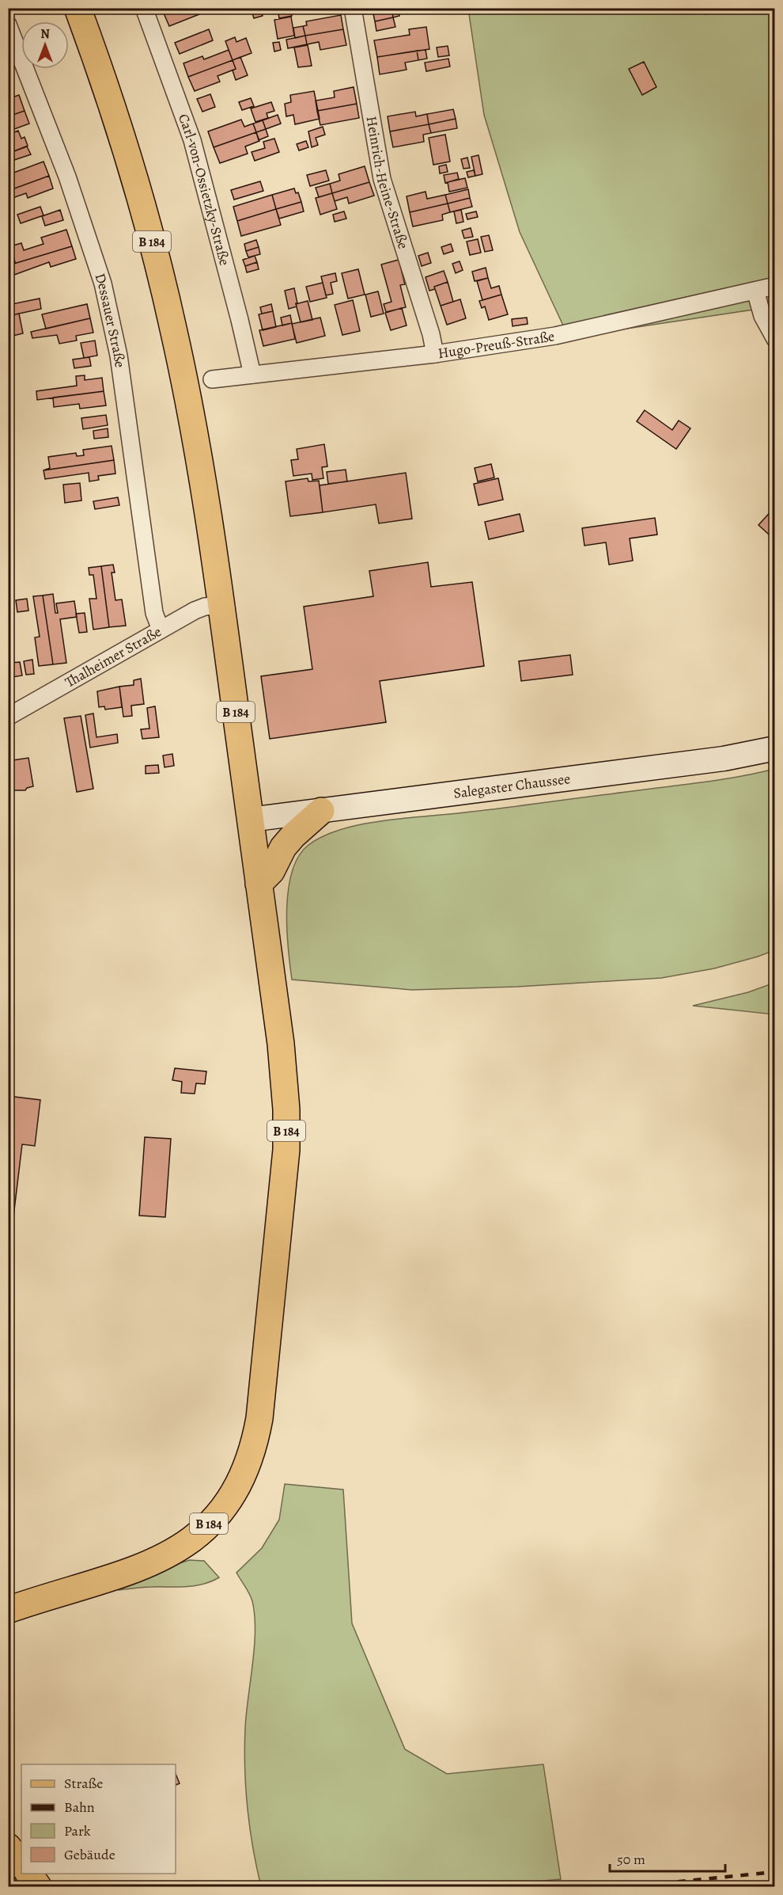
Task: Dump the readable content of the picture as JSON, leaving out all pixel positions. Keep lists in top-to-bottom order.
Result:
{
  "streets": {
    "main road": ["B 184", "Salegaster Chaussee"],
    "street": [
      "Heinrich-Heine-Straße",
      "Carl-von-Ossietzky-Straße",
      "Dessauer Straße",
      "Hugo-Preuß-Straße",
      "Thalheimer Straße"
    ]
  },
  "crossings": [
    ["Heinrich-Heine-Straße", "Hugo-Preuß-Straße"],
    ["Carl-von-Ossietzky-Straße", "Hugo-Preuß-Straße"],
    ["B 184", "Thalheimer Straße"],
    ["B 184", "Salegaster Chaussee"],
    ["Dessauer Straße", "Thalheimer Straße"]
  ],
  "legend": [
    "Straße",
    "Bahn",
    "Park",
    "Gebäude"
  ],
  "scale_bar": "50 m",
  "north": "top"
}
